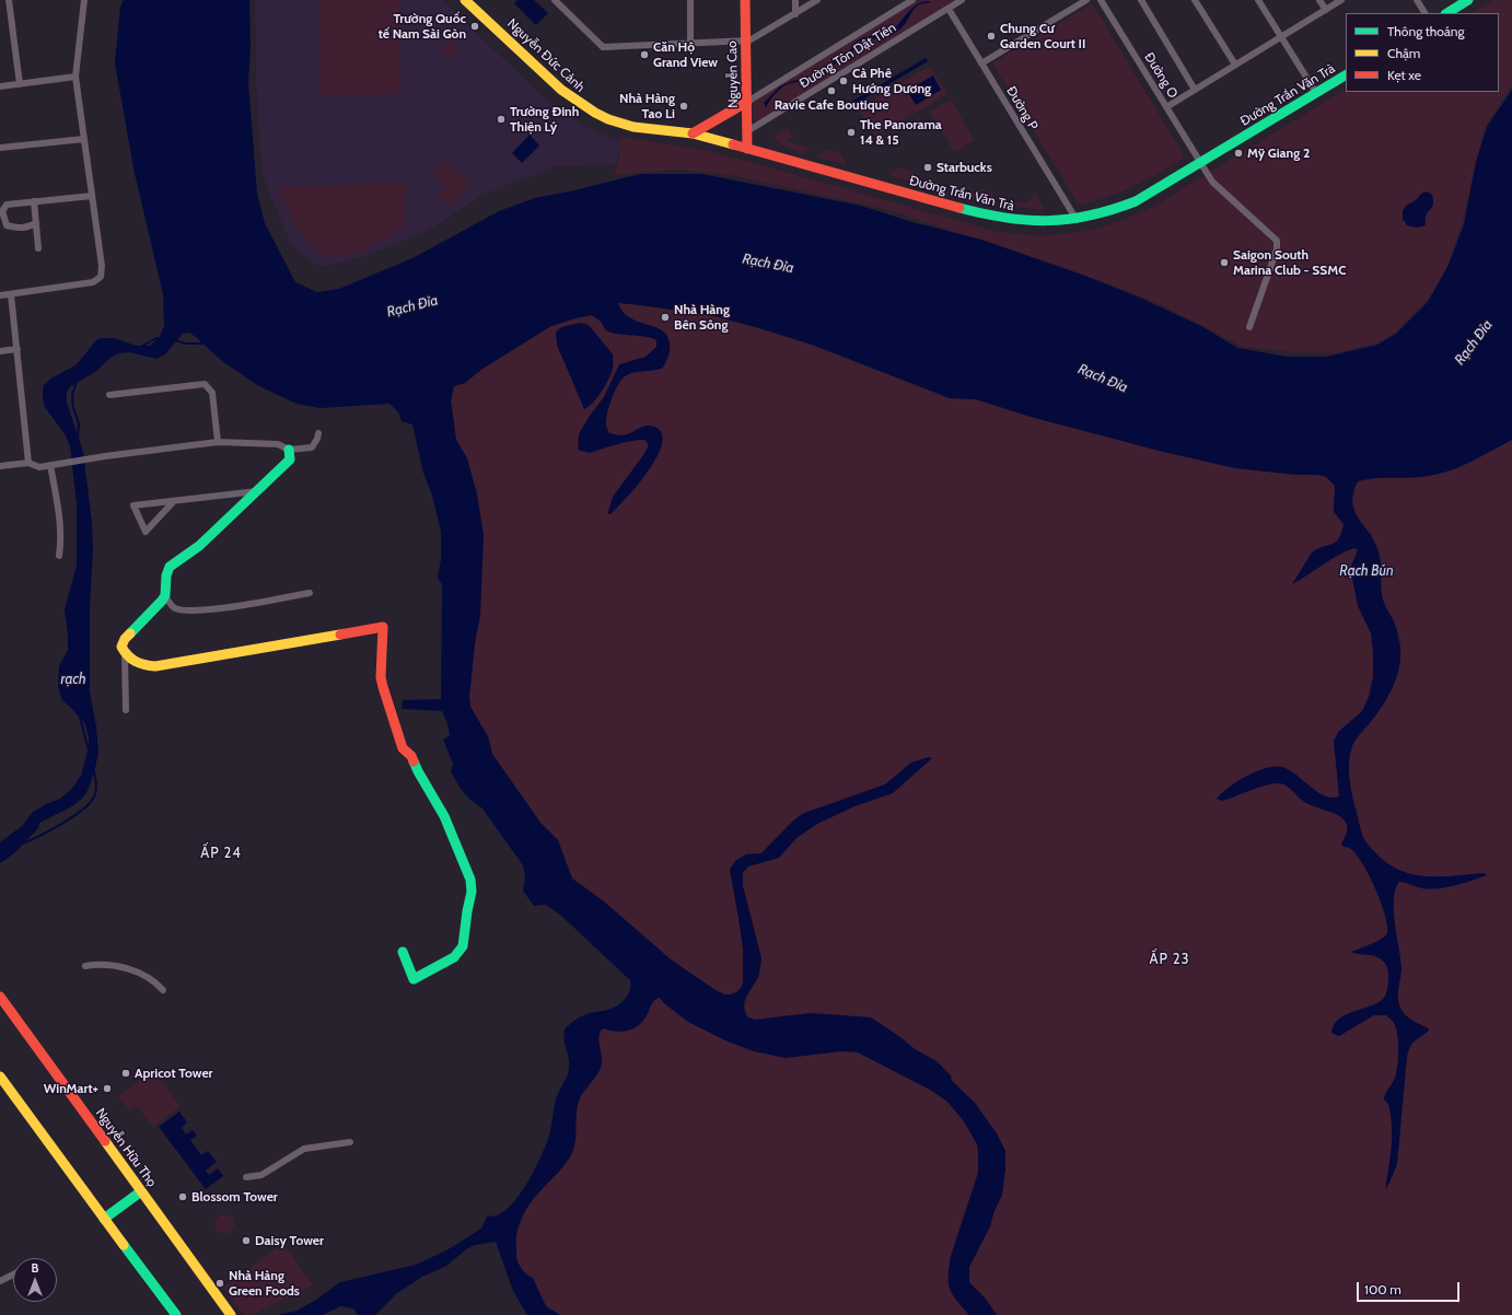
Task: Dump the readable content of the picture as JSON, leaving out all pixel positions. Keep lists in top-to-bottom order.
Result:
{
  "streets": {
    "main road": [
      "Nguyễn Đức Cảnh",
      "Nguyễn Cao",
      "Đường Trần Văn Trà",
      "Nguyễn Hữu Thọ"
    ],
    "street": ["Đường Tôn Dật Tiên", "Đường O", "Đường P"]
  },
  "crossings": [
    ["Nguyễn Đức Cảnh", "Nguyễn Cao"],
    ["Nguyễn Đức Cảnh", "Đường Trần Văn Trà"],
    ["Đường Tôn Dật Tiên", "Nguyễn Cao"],
    ["Đường Tôn Dật Tiên", "Đường P"],
    ["Nguyễn Cao", "Đường Trần Văn Trà"],
    ["Đường O", "Đường Trần Văn Trà"],
    ["Đường Trần Văn Trà", "Đường P"]
  ],
  "districts": ["ẤP 24", "ẤP 23"],
  "water": ["Rạch Đỉa", "Rạch Bún", "rạch"],
  "places": [
    "Trường Quốc tế Nam Sài Gòn",
    "Chung Cư Garden Court II",
    "Căn Hộ Grand View",
    "Cà Phê Hướng Dương",
    "Ravie Cafe Boutique",
    "Nhà Hàng Tao Li",
    "Trường Đinh Thiện Lý",
    "The Panorama 14 & 15",
    "Mỹ Giang 2",
    "Starbucks",
    "Saigon South Marina Club - SSMC",
    "Nhà Hàng Bên Sông",
    "Apricot Tower",
    "WinMart+",
    "Blossom Tower",
    "Daisy Tower",
    "Nhà Hàng Green Foods"
  ],
  "legend": ["Thông thoáng", "Chậm", "Kẹt xe"],
  "scale_bar": "100 m",
  "north": "top"
}
